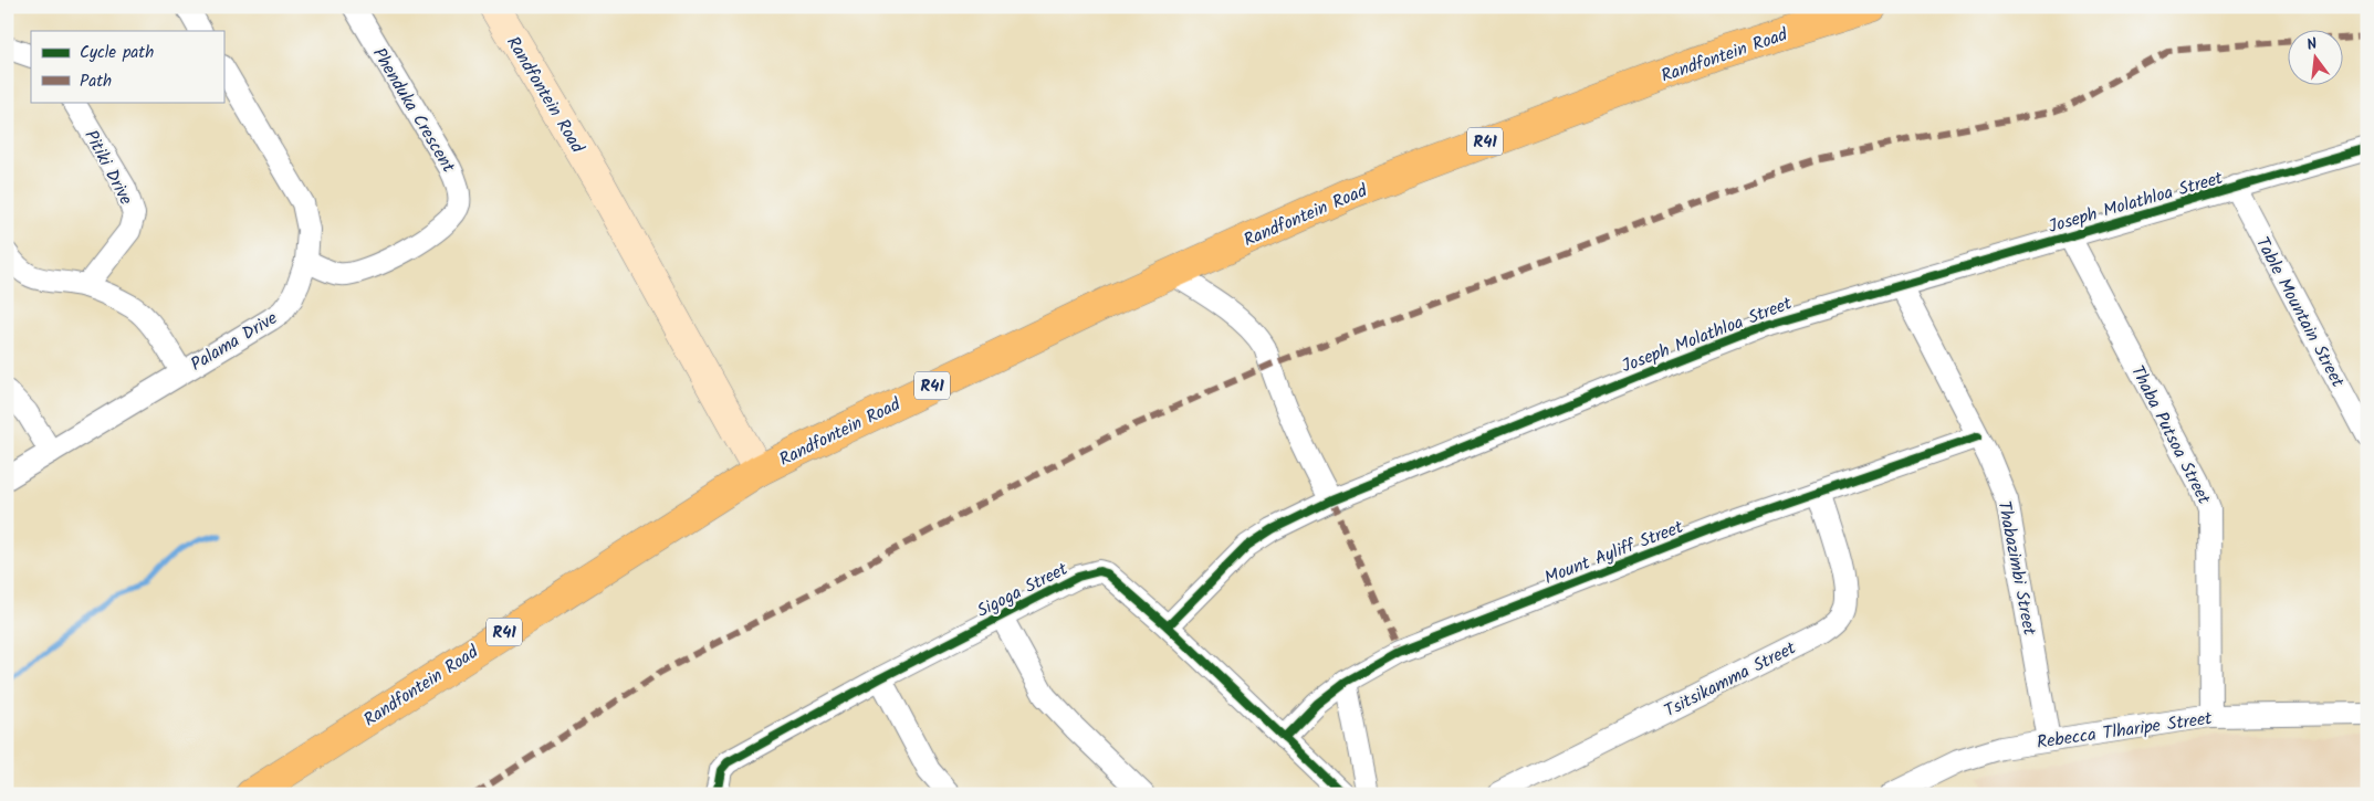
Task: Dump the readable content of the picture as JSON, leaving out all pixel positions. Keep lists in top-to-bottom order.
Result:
{
  "streets": {
    "main road": ["Randfontein Road", "R41"],
    "street": [
      "Phenduka Crescent",
      "Pitiki Drive",
      "Joseph Molathloa Street",
      "Table Mountain Street",
      "Palama Drive",
      "Thaba Putsoa Street",
      "Mount Ayliff Street",
      "Thabazimbi Street",
      "Sigoga Street",
      "Tsitsikamma Street",
      "Rebecca Tlharipe Street"
    ]
  },
  "crossings": [
    ["Phenduka Crescent", "Palama Drive"],
    ["Joseph Molathloa Street", "Table Mountain Street"],
    ["Joseph Molathloa Street", "Thaba Putsoa Street"],
    ["Joseph Molathloa Street", "Thabazimbi Street"],
    ["Joseph Molathloa Street", "Sigoga Street"],
    ["Thaba Putsoa Street", "Rebecca Tlharipe Street"],
    ["Mount Ayliff Street", "Thabazimbi Street"],
    ["Mount Ayliff Street", "Sigoga Street"],
    ["Mount Ayliff Street", "Tsitsikamma Street"],
    ["Thabazimbi Street", "Rebecca Tlharipe Street"]
  ],
  "legend": ["Cycle path", "Path"],
  "north": "top"
}
